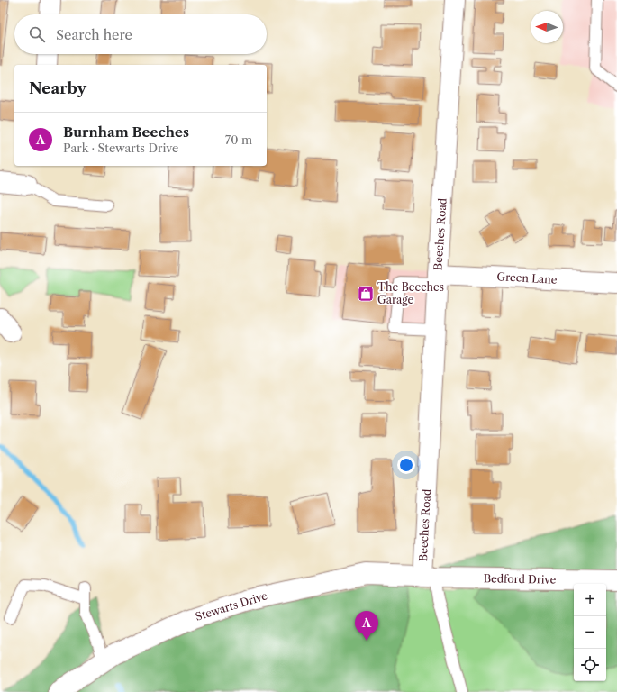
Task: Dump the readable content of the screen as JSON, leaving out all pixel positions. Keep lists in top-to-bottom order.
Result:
{
  "streets": {
    "street": [
      "Beeches Road",
      "Green Lane",
      "Bedford Drive",
      "Stewarts Drive"
    ]
  },
  "crossings": [
    ["Beeches Road", "Green Lane"],
    ["Beeches Road", "Bedford Drive"],
    ["Beeches Road", "Stewarts Drive"],
    ["Bedford Drive", "Stewarts Drive"]
  ],
  "places": {
    "shop": ["The Beeches Garage"]
  },
  "north": "left",
  "page": {
    "search": "Search here",
    "heading": "Nearby",
    "list": [
      {
        "mark": "A",
        "name": "Burnham Beeches",
        "note": "Park · Stewarts Drive",
        "value": "70 m"
      }
    ],
    "map_buttons": ["+", "−"],
    "pins": "A"
  }
}
